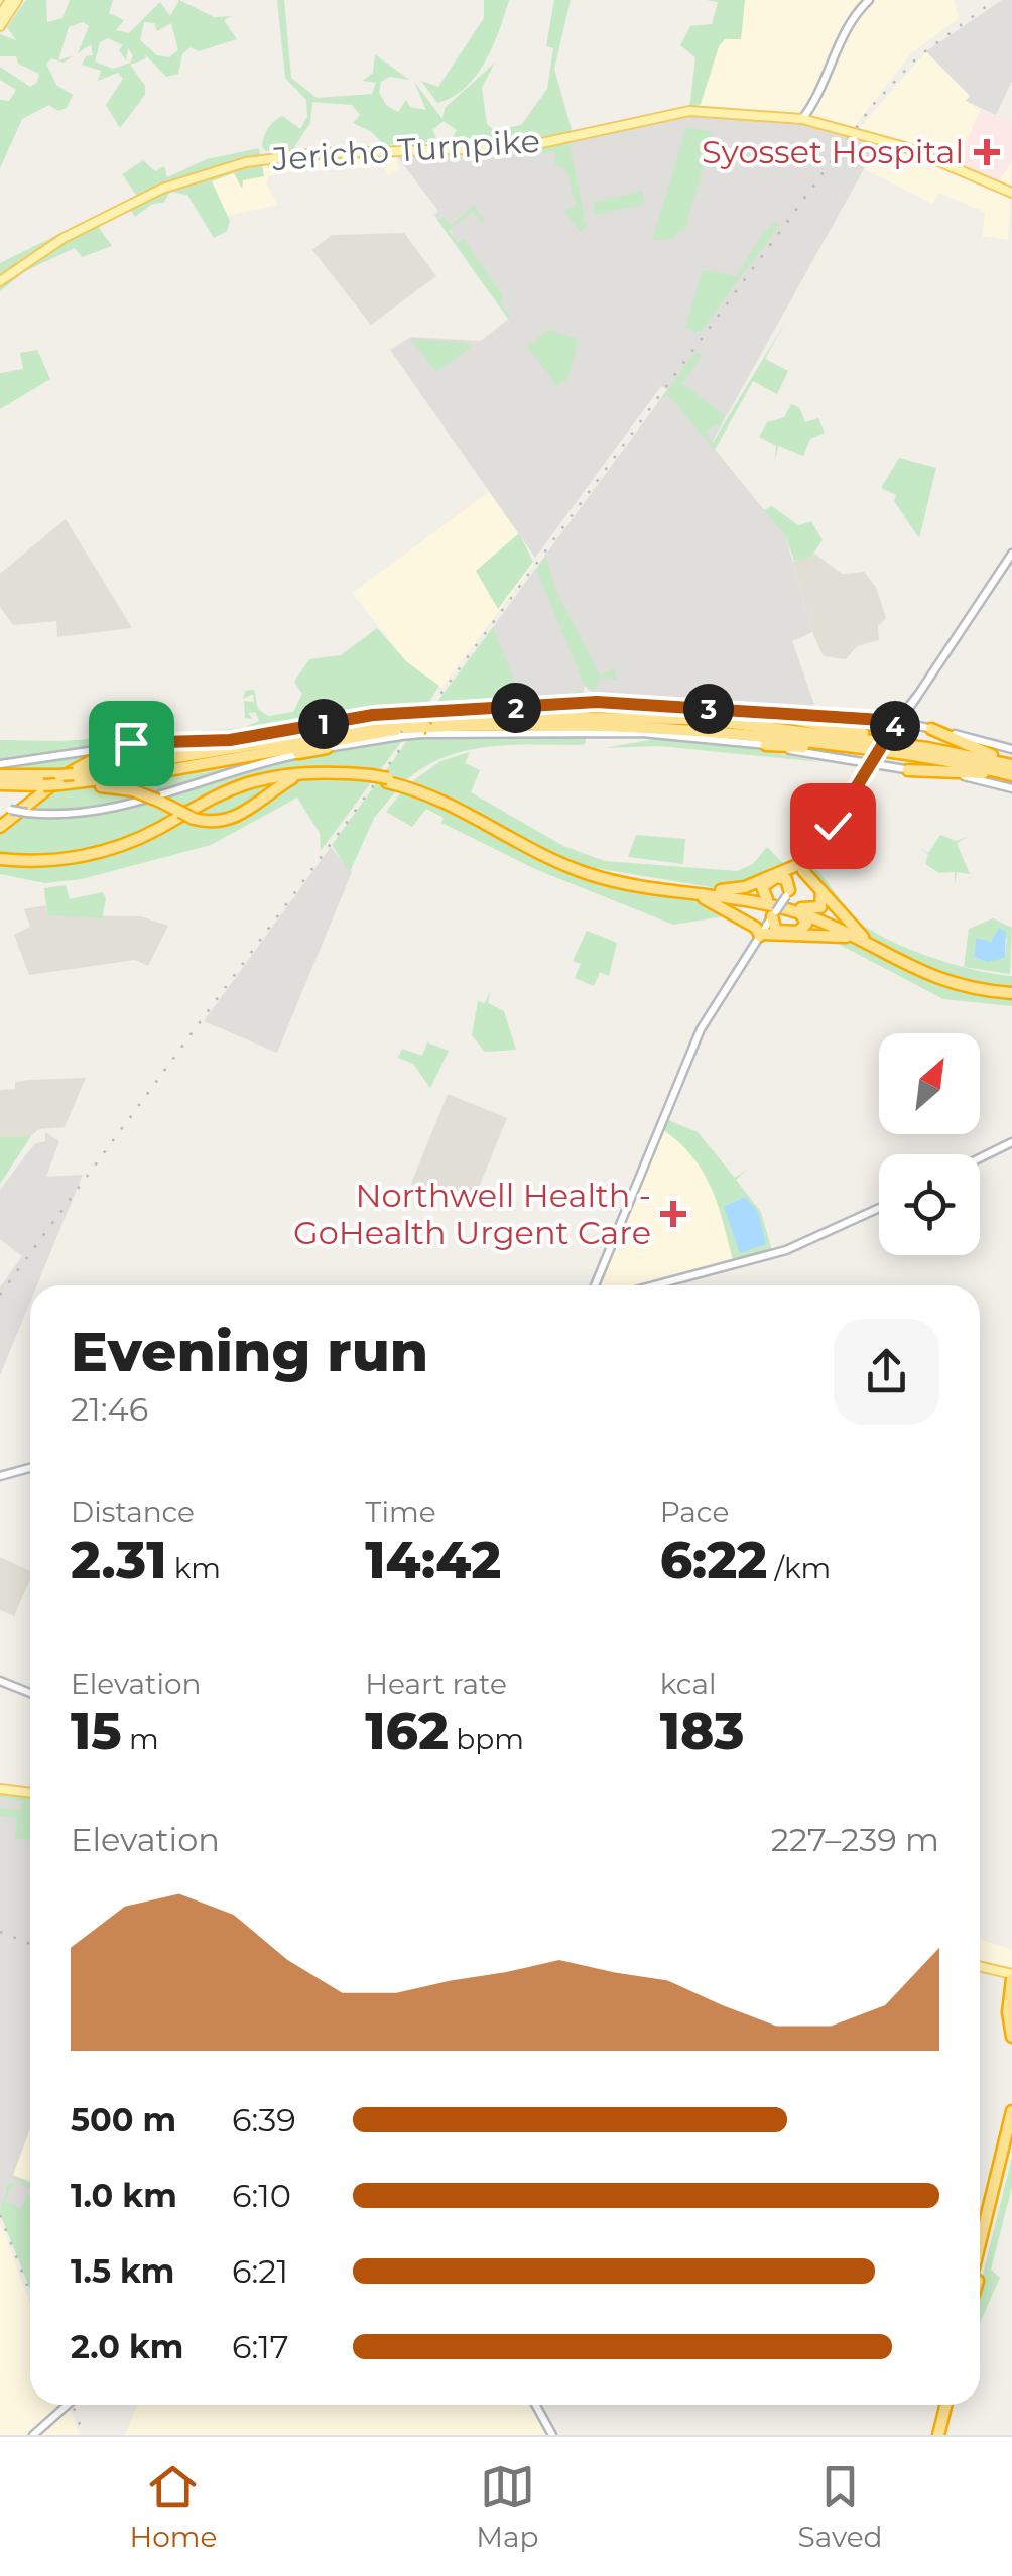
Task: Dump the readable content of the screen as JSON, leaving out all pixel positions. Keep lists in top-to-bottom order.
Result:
{
  "streets": {
    "main road": ["Jericho Turnpike"]
  },
  "places": {
    "health": ["Syosset Hospital", "Northwell Health - GoHealth Urgent Care"]
  },
  "north": "top right",
  "page": {
    "pins": [
      "2",
      "3",
      "1",
      "4"
    ],
    "heading": ["Evening run", "21:46"],
    "stats": [
      ["Distance", "2.31 km"],
      ["Time", "14:42"],
      ["Pace", "6:22 /km"],
      ["Elevation", "15 m"],
      ["Heart rate", "162 bpm"],
      ["kcal", "183"]
    ],
    "chart": ["Elevation", "227–239 m"],
    "list": [
      {
        "name": "500 m",
        "note": "6:39"
      },
      {
        "name": "1.0 km",
        "note": "6:10"
      },
      {
        "name": "1.5 km",
        "note": "6:21"
      },
      {
        "name": "2.0 km",
        "note": "6:17"
      }
    ],
    "tabs": ["Home", "Map", "Saved"]
  }
}
